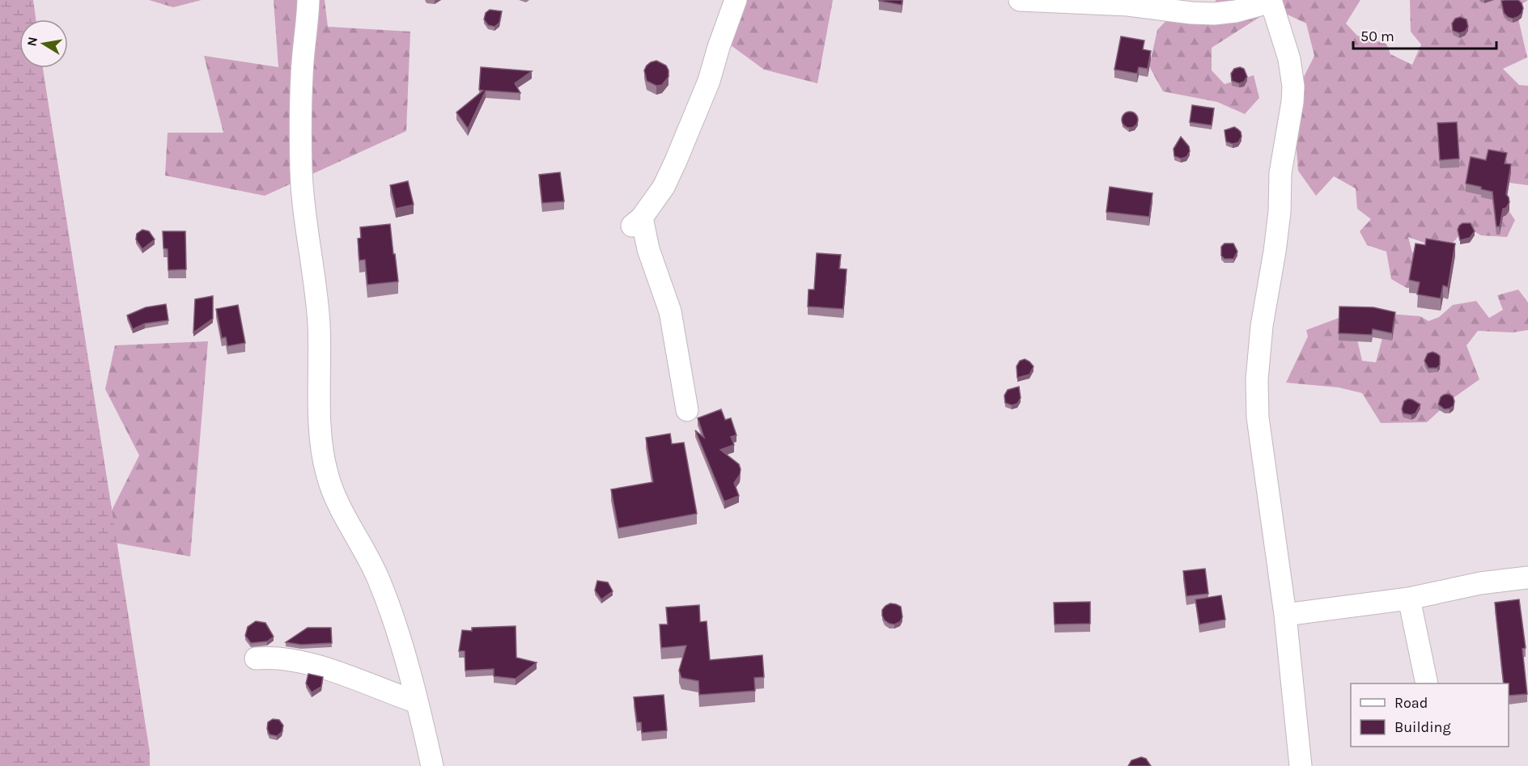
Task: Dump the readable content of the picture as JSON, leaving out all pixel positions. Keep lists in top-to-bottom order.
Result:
{
  "legend": ["Road", "Building"],
  "scale_bar": "50 m",
  "north": "left"
}
